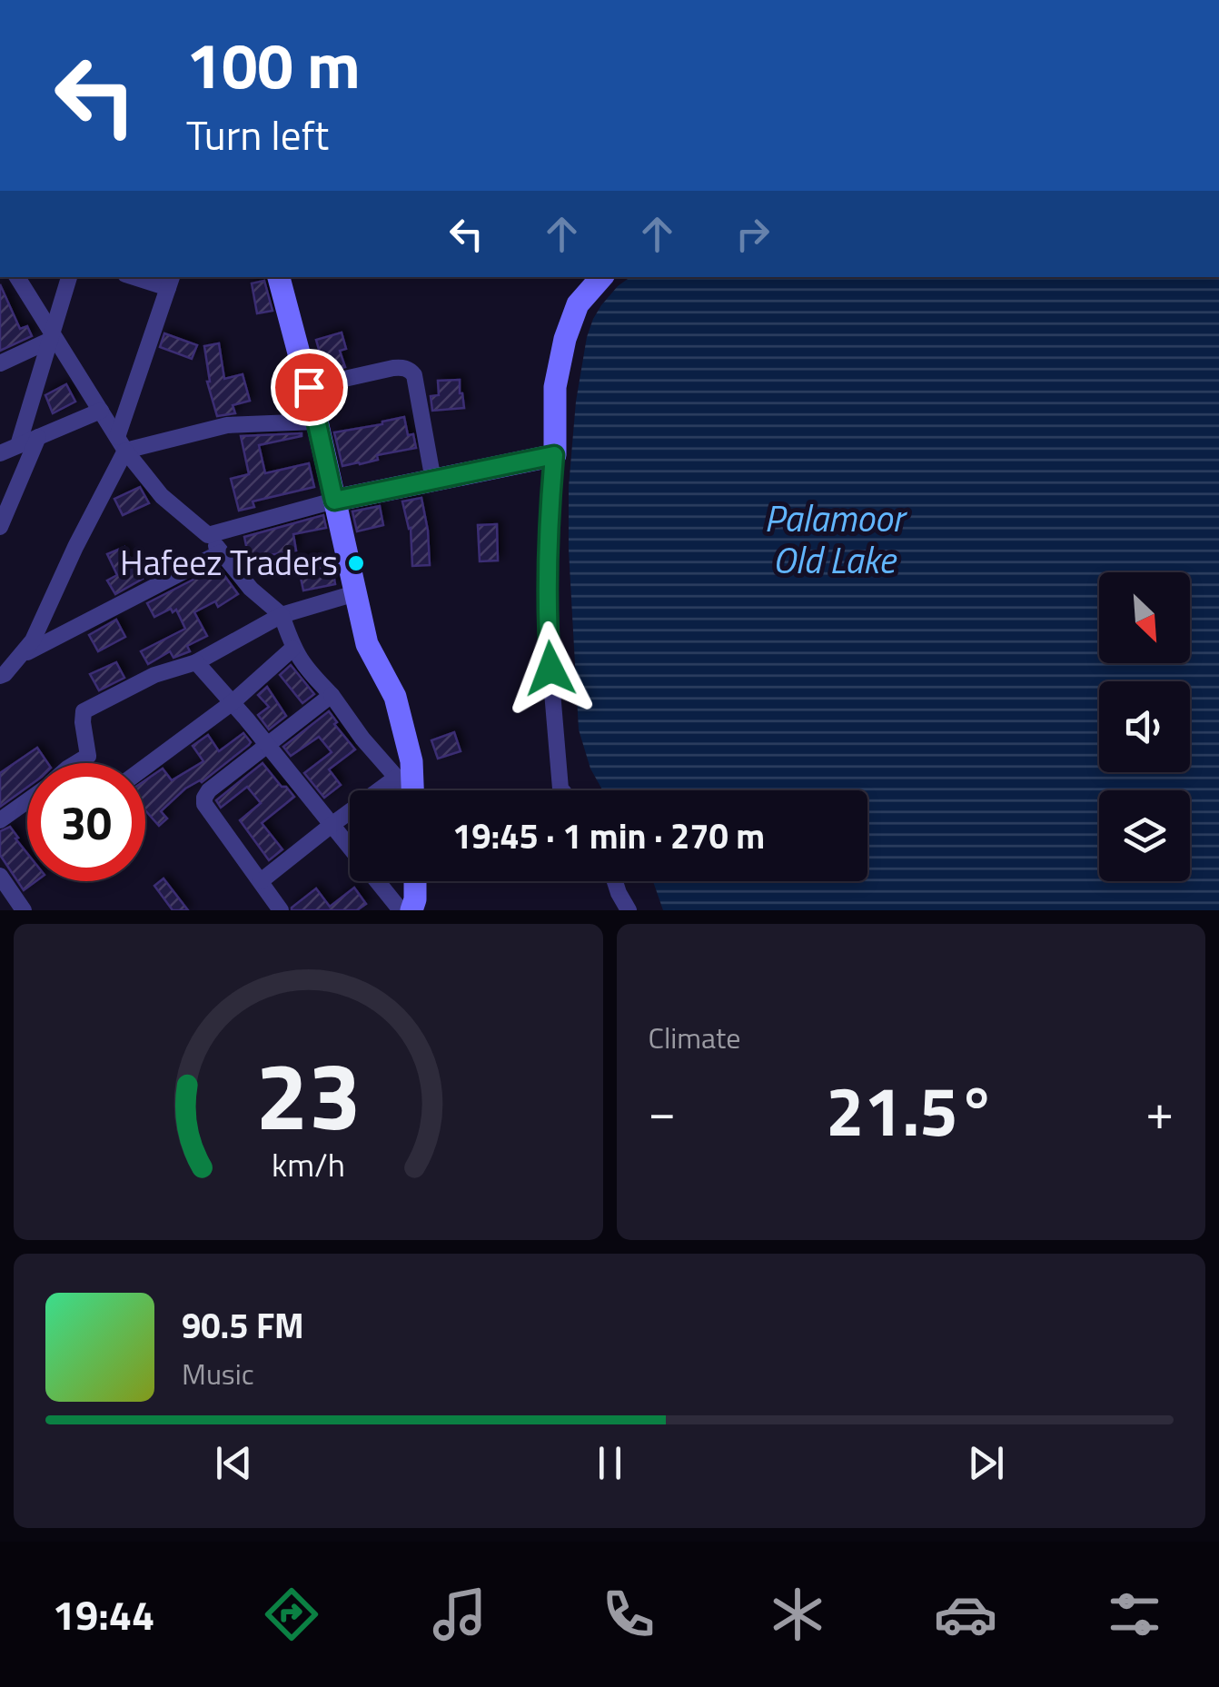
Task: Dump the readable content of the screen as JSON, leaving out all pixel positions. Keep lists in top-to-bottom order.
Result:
{
  "water": ["Palamoor Old Lake"],
  "places": ["Hafeez Traders"],
  "north": "bottom right",
  "page": {
    "turn": ["100 m", "Turn left"],
    "limit": "30",
    "trip": "19:45 · 1 min · 270 m",
    "tile": "Climate",
    "heat": ["−", "21.5°", "+"],
    "song": ["90.5 FM", "Music"],
    "tabs": "19:44",
    "gauge": ["23", "km/h"]
  }
}
